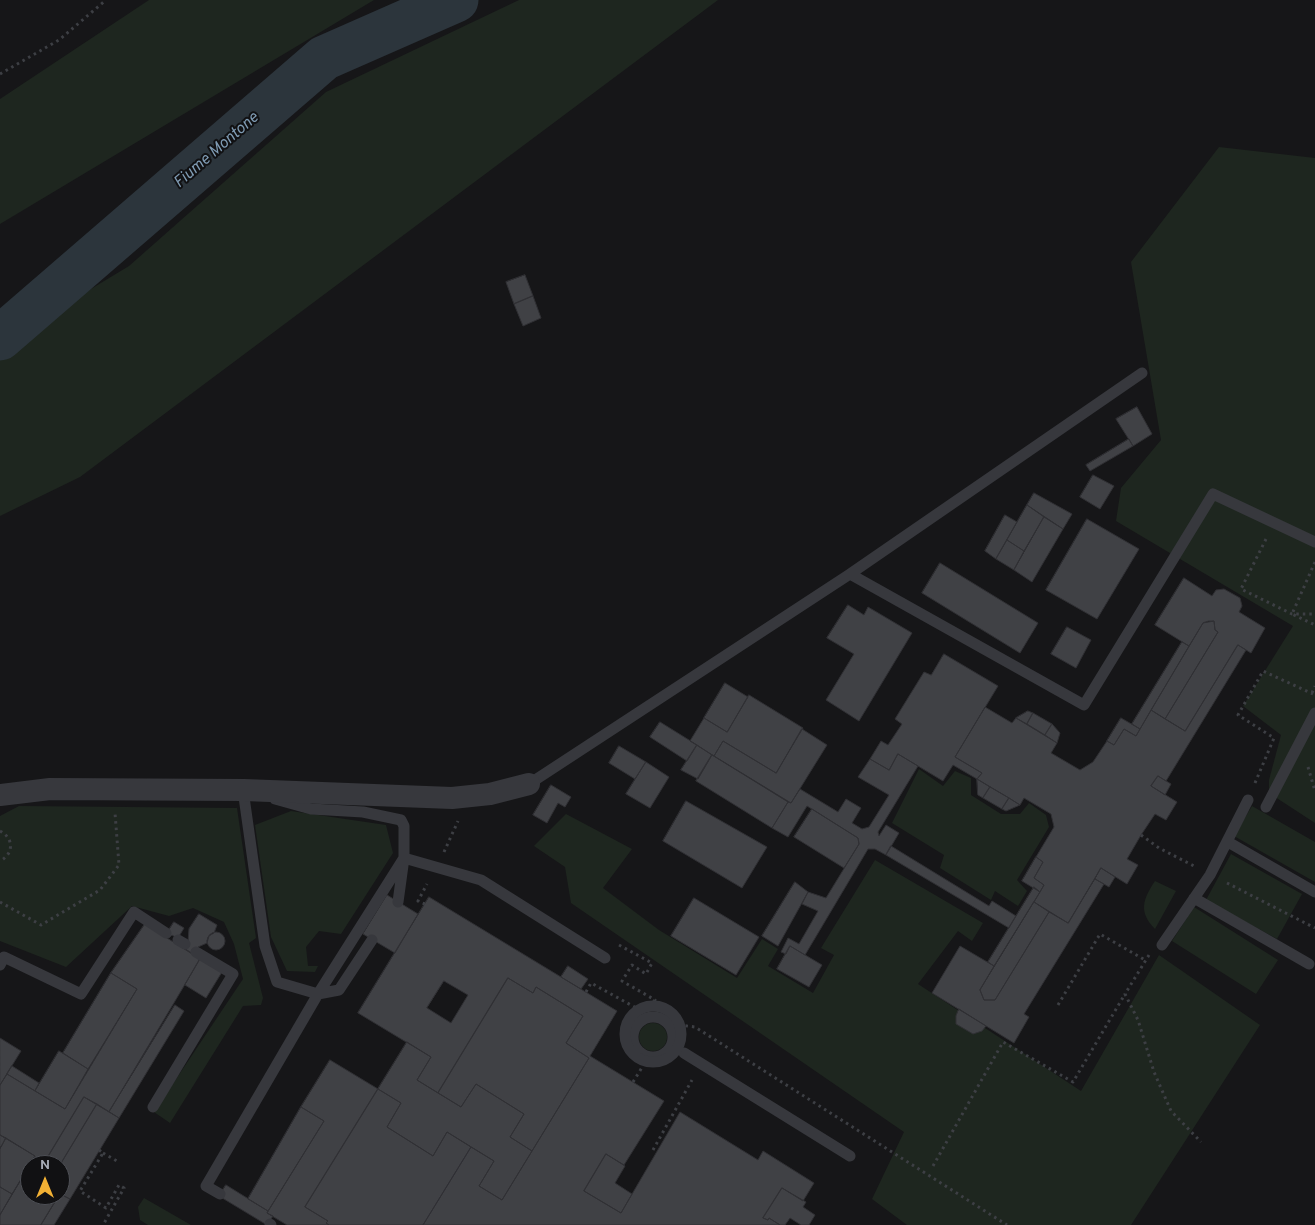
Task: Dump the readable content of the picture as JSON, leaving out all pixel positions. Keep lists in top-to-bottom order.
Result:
{
  "water": ["Fiume Montone"],
  "north": "top"
}
